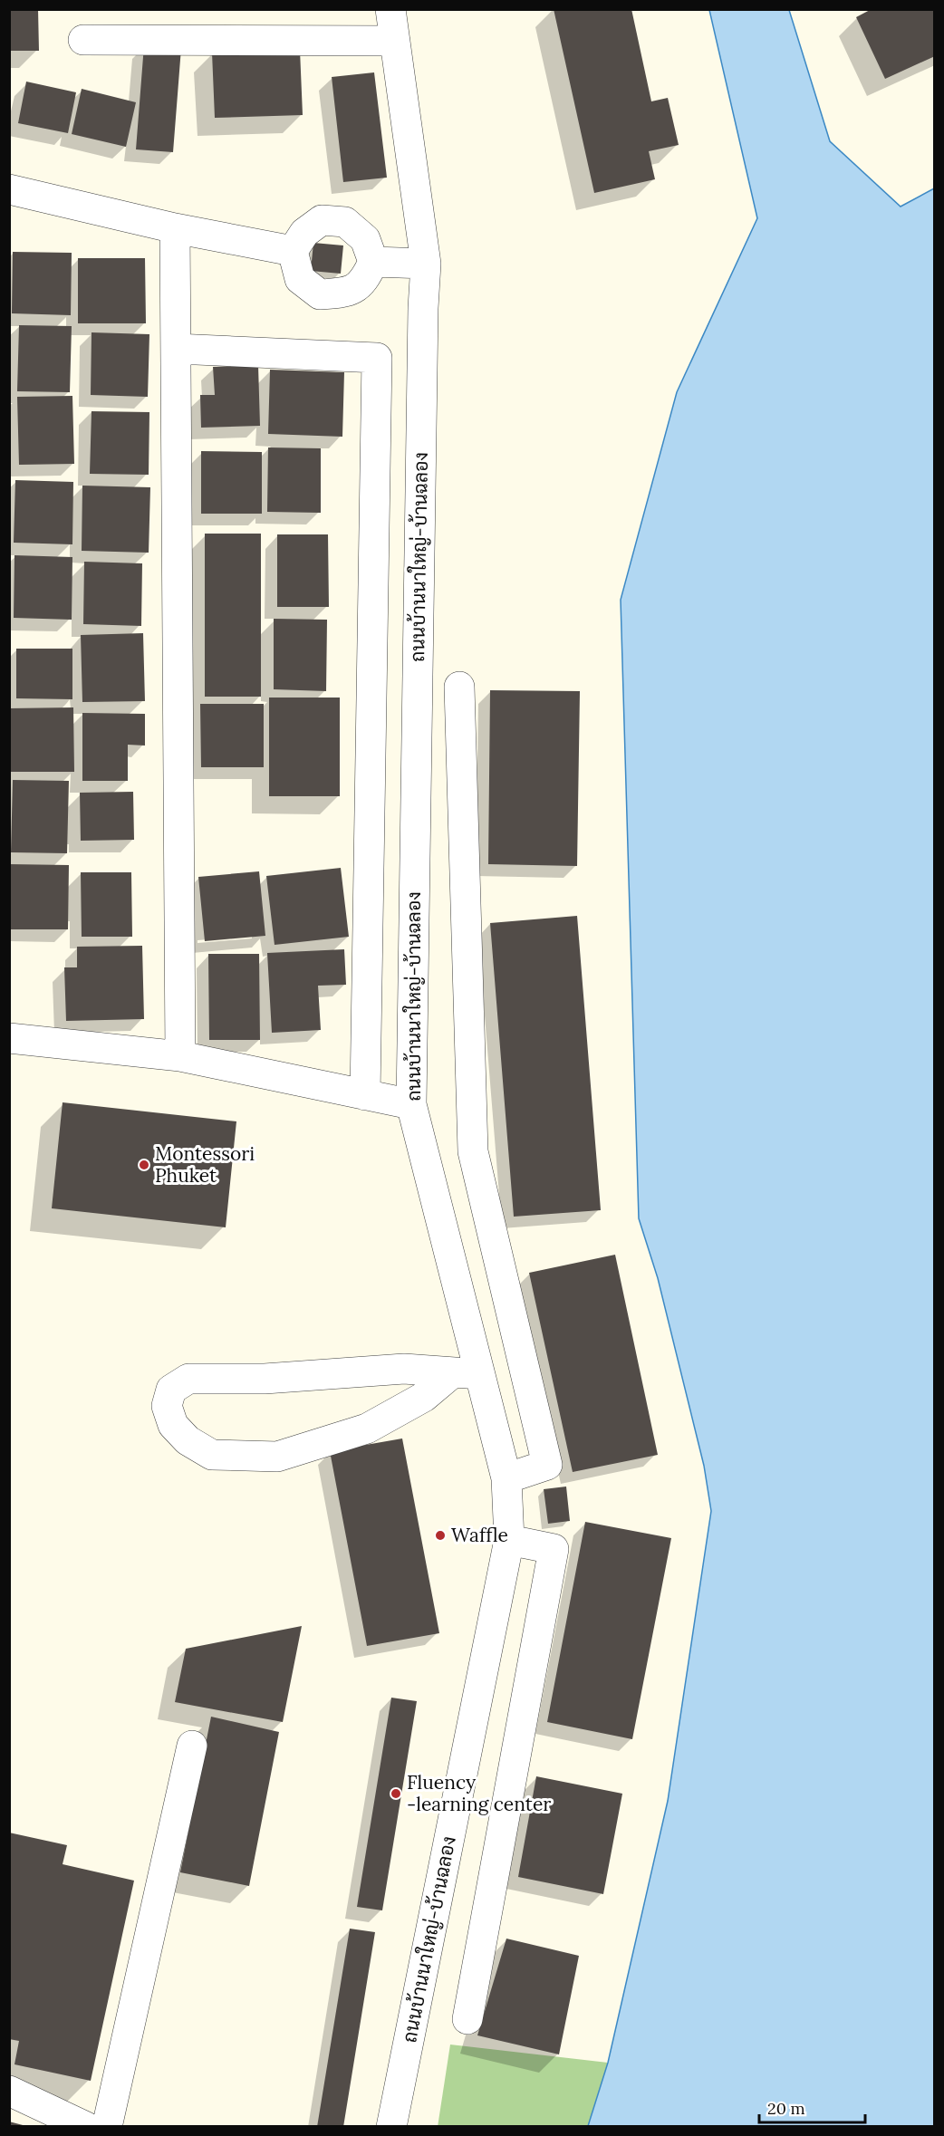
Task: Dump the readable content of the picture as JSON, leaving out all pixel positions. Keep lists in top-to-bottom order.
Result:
{
  "streets": {
    "street": ["ถนนบ้านนาใหญ่-บ้านฉลอง"]
  },
  "places": ["Montessori Phuket", "Waffle", "Fluency -learning center"],
  "scale_bar": "20 m"
}
